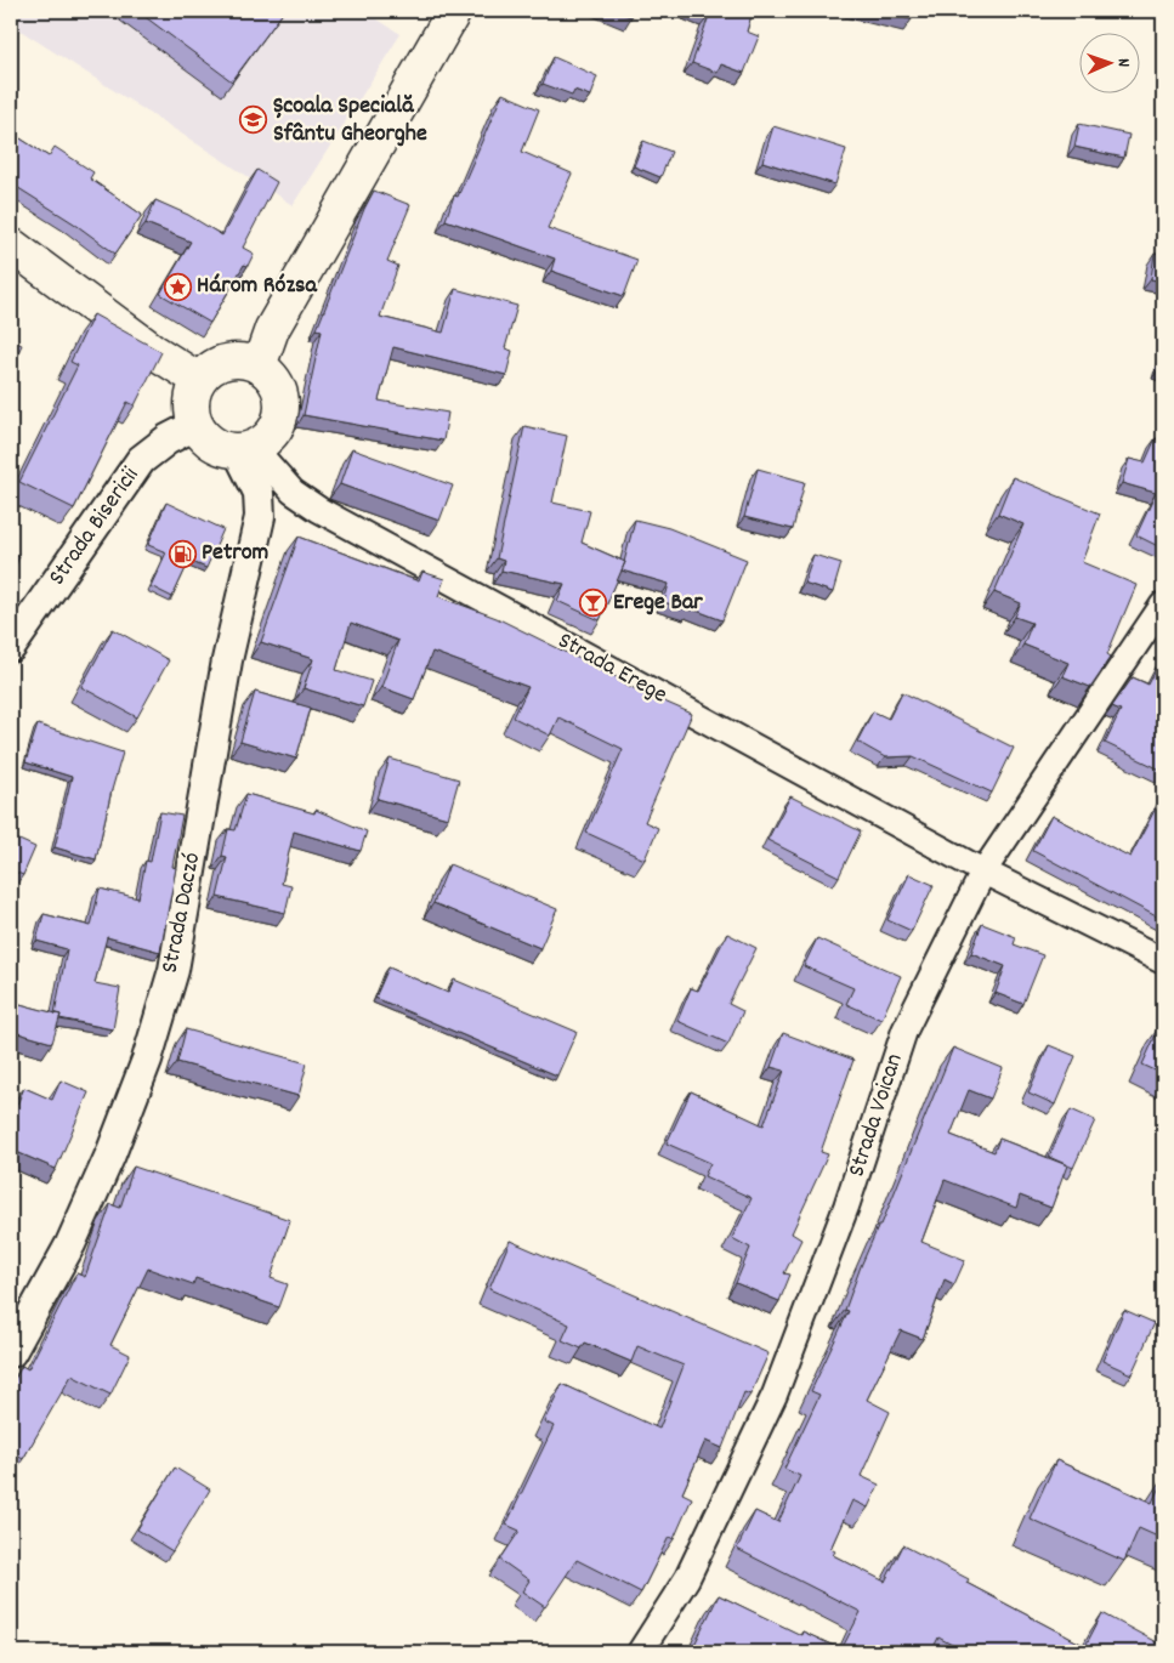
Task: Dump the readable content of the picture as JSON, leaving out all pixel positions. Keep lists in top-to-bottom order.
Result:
{
  "streets": {
    "street": [
      "Strada Bisericii",
      "Strada Erege",
      "Strada Daczó",
      "Strada Voican"
    ]
  },
  "crossings": [
    ["Strada Bisericii", "Strada Erege"],
    ["Strada Bisericii", "Strada Daczó"],
    ["Strada Erege", "Strada Daczó"],
    ["Strada Erege", "Strada Voican"]
  ],
  "places": {
    "school or university": ["Școala Specială Sfântu Gheorghe"],
    "place": ["Három Rózsa"],
    "fuel station": ["Petrom"],
    "bar": ["Erege Bar"]
  },
  "north": "right"
}
